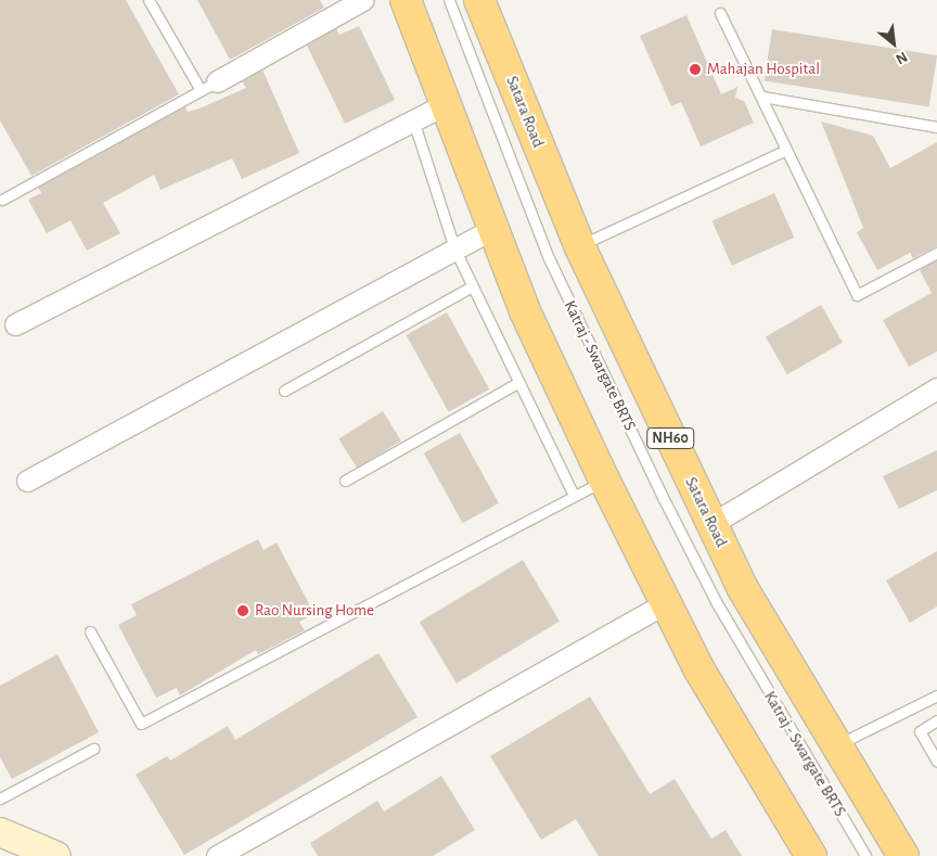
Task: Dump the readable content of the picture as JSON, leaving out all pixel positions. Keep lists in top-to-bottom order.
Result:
{
  "streets": {
    "highway": ["Satara Road", "NH60"],
    "lane": ["Katraj - Swargate BRTS"]
  },
  "places": ["Mahajan Hospital", "Rao Nursing Home"],
  "north": "bottom right"
}
